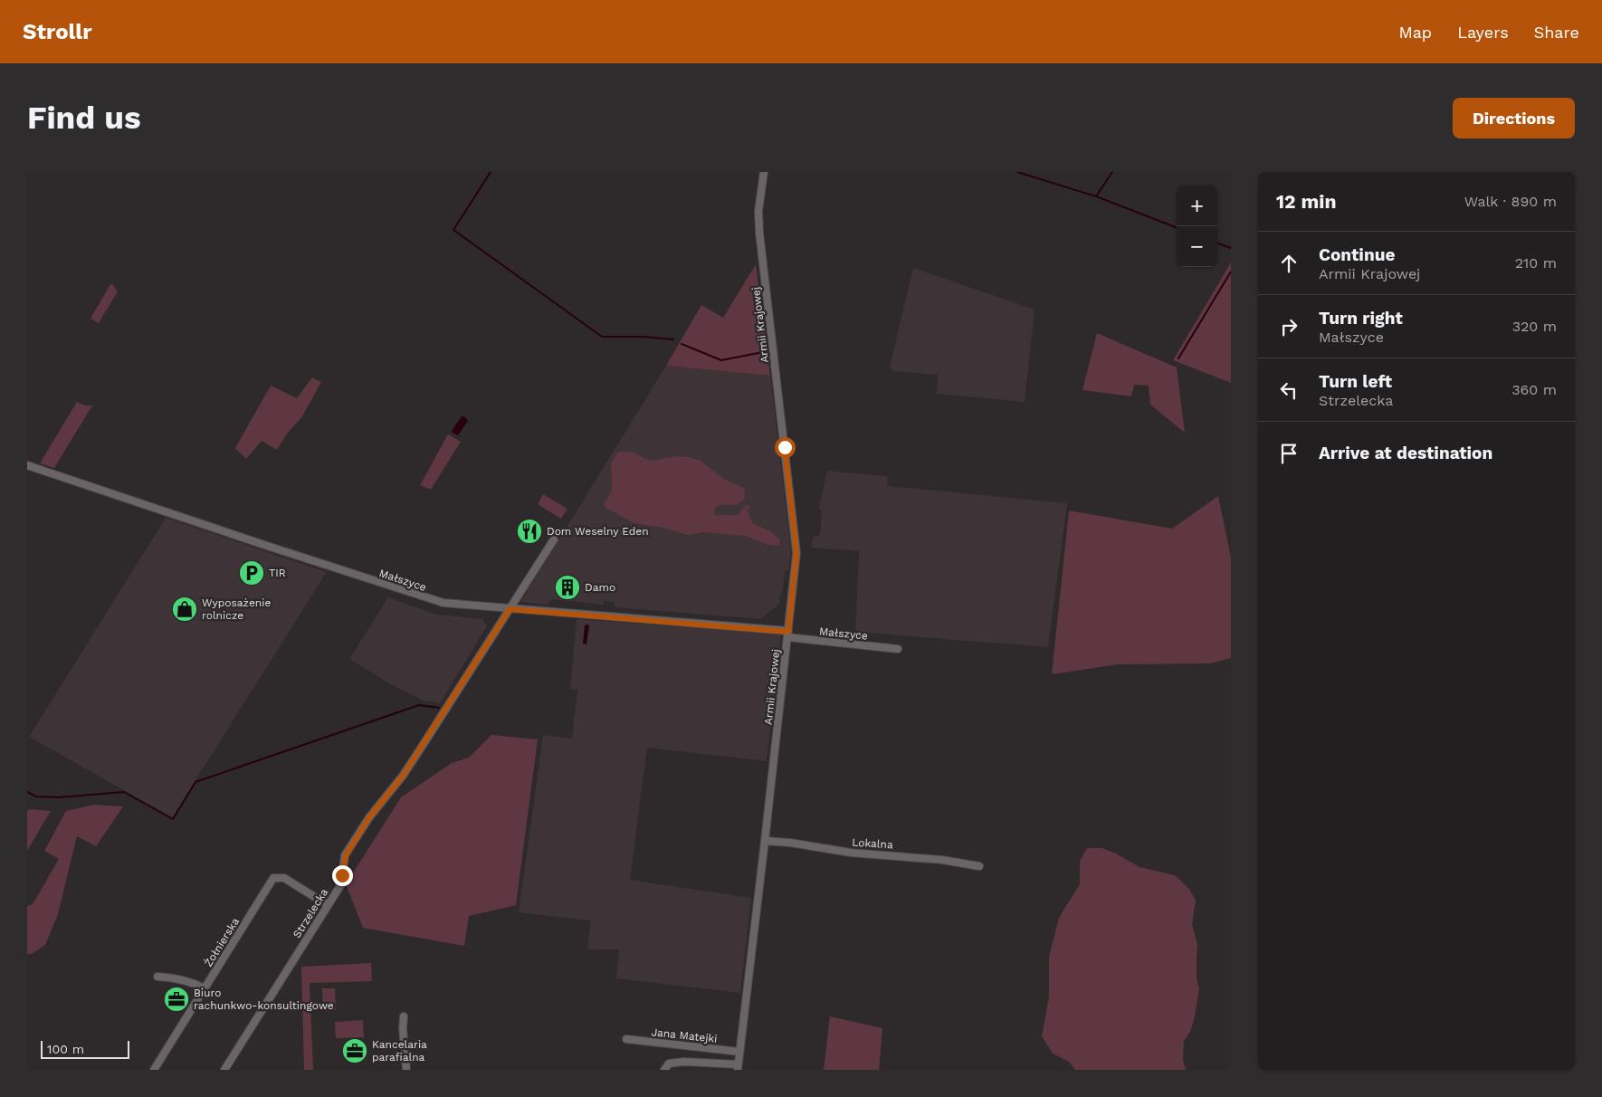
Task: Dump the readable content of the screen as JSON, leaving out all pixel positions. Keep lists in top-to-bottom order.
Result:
{
  "streets": {
    "street": [
      "Armii Krajowej",
      "Małszyce",
      "Lokalna",
      "Strzelecka",
      "Żołnierska",
      "Jana Matejki"
    ]
  },
  "crossings": [
    ["Armii Krajowej", "Małszyce"],
    ["Armii Krajowej", "Lokalna"],
    ["Armii Krajowej", "Jana Matejki"],
    ["Małszyce", "Strzelecka"],
    ["Strzelecka", "Żołnierska"]
  ],
  "places": {
    "restaurant": ["Dom Weselny Eden"],
    "parking": ["TIR"],
    "building": ["Damo"],
    "shop": ["Wyposażenie rolnicze"],
    "office": ["Biuro rachunkwo-konsultingowe", "Kancelaria parafialna"]
  },
  "scale_bar": "100 m",
  "page": {
    "header": "Strollr",
    "nav": ["Map", "Layers", "Share"],
    "buttons": "Directions",
    "title": "Find us",
    "heading": ["12 min", "Walk · 890 m"],
    "map_buttons": ["+", "−"],
    "list": [
      ["Continue", "Armii Krajowej", "210 m"],
      ["Turn right", "Małszyce", "320 m"],
      ["Turn left", "Strzelecka", "360 m"],
      "Arrive at destination"
    ],
    "scale": "100 m"
  }
}
